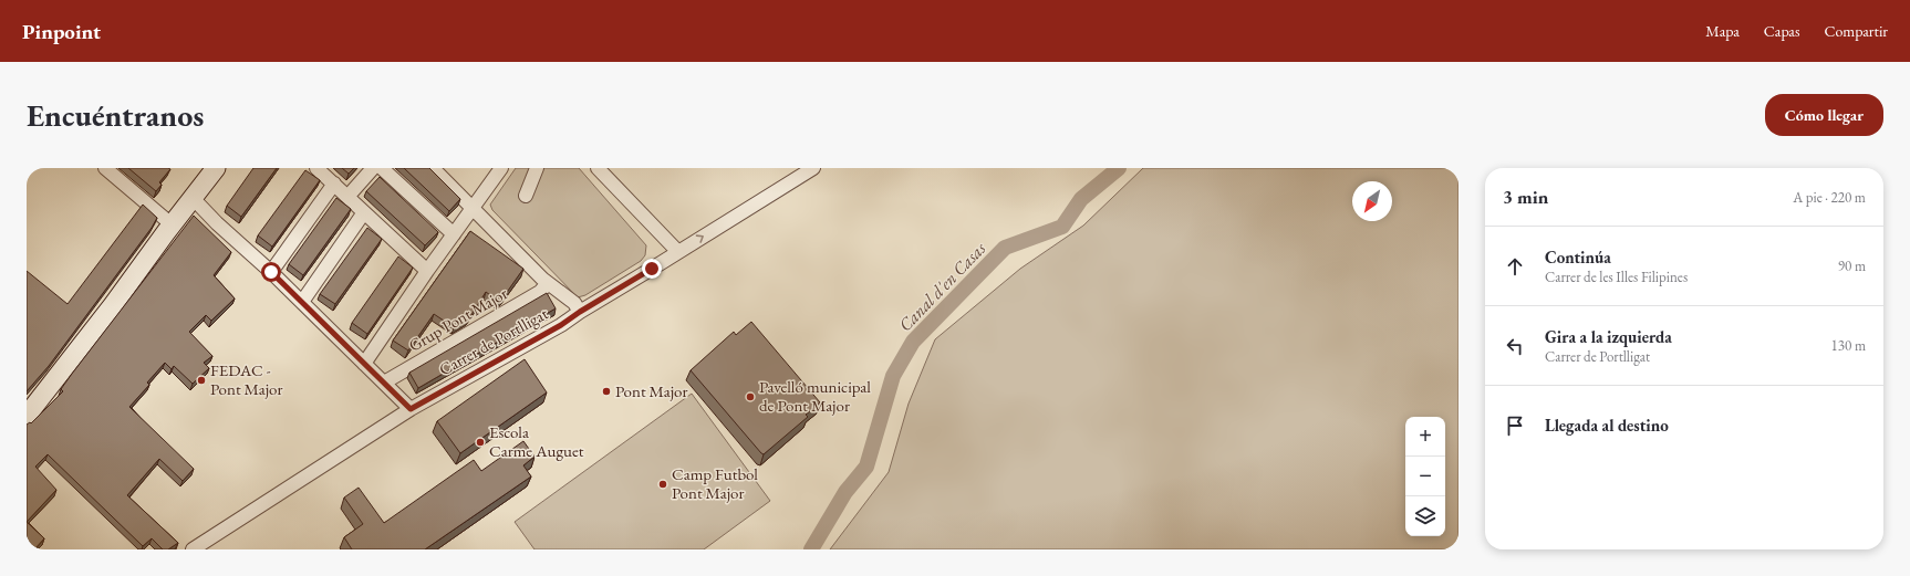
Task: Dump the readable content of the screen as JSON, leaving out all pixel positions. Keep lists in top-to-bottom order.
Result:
{
  "streets": {
    "street": ["Grup Pont Major", "Carrer de Portlligat"]
  },
  "water": ["Canal d'en Casas"],
  "places": [
    "FEDAC - Pont Major",
    "Pont Major",
    "Pavelló municipal de Pont Major",
    "Escola Carme Auguet",
    "Camp Futbol Pont Major"
  ],
  "north": "bottom left",
  "page": {
    "header": "Pinpoint",
    "nav": ["Mapa", "Capas", "Compartir"],
    "buttons": "Cómo llegar",
    "title": "Encuéntranos",
    "heading": ["3 min", "A pie · 220 m"],
    "list": [
      ["Continúa", "Carrer de les Illes Filipines", "90 m"],
      ["Gira a la izquierda", "Carrer de Portlligat", "130 m"],
      "Llegada al destino"
    ],
    "map_buttons": ["+", "−"]
  }
}
